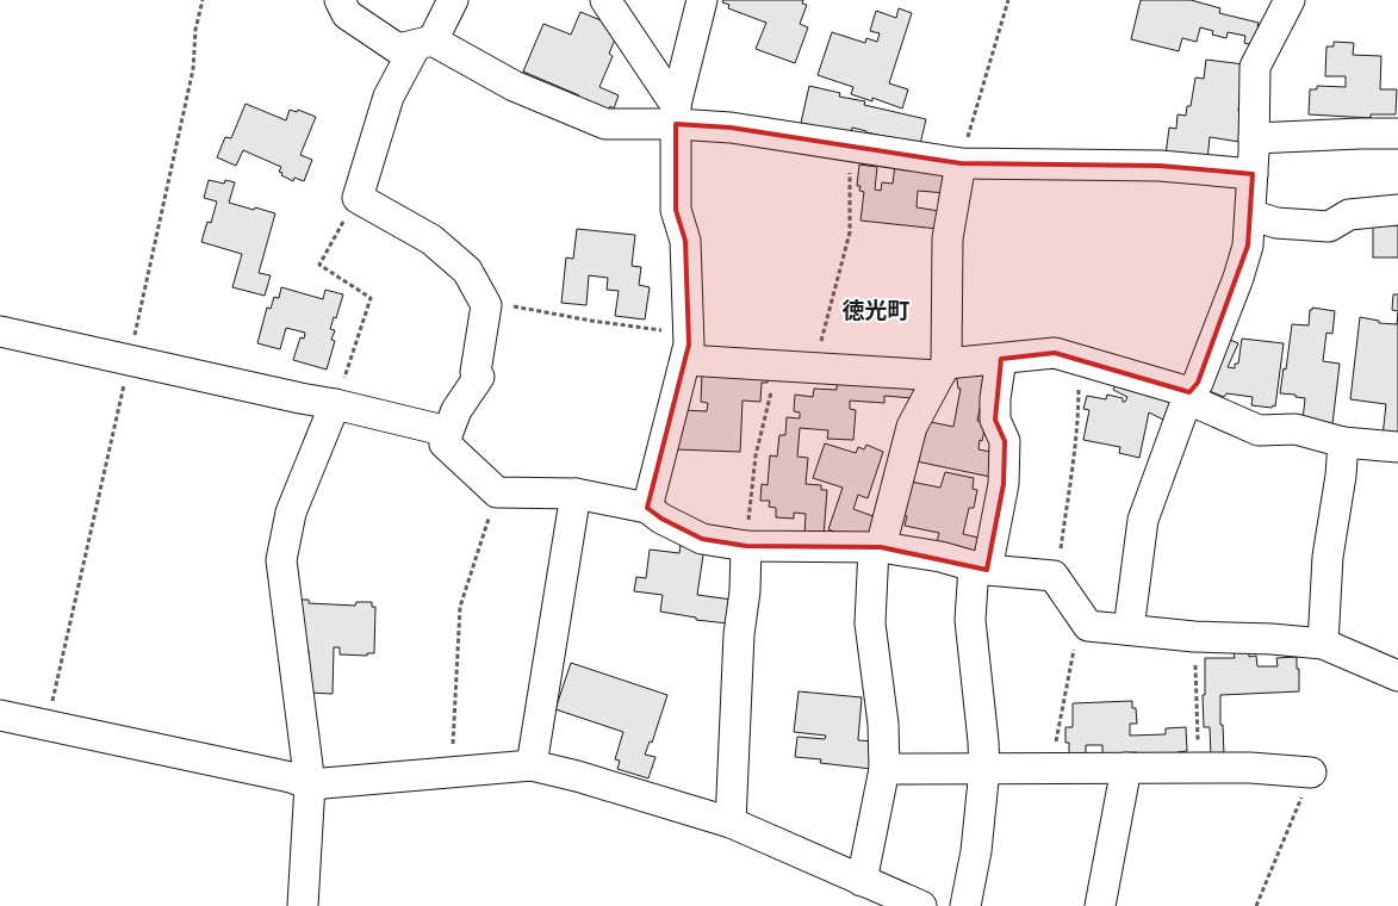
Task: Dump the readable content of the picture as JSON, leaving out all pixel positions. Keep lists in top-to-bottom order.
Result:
{
  "districts": ["徳光町"]
}
